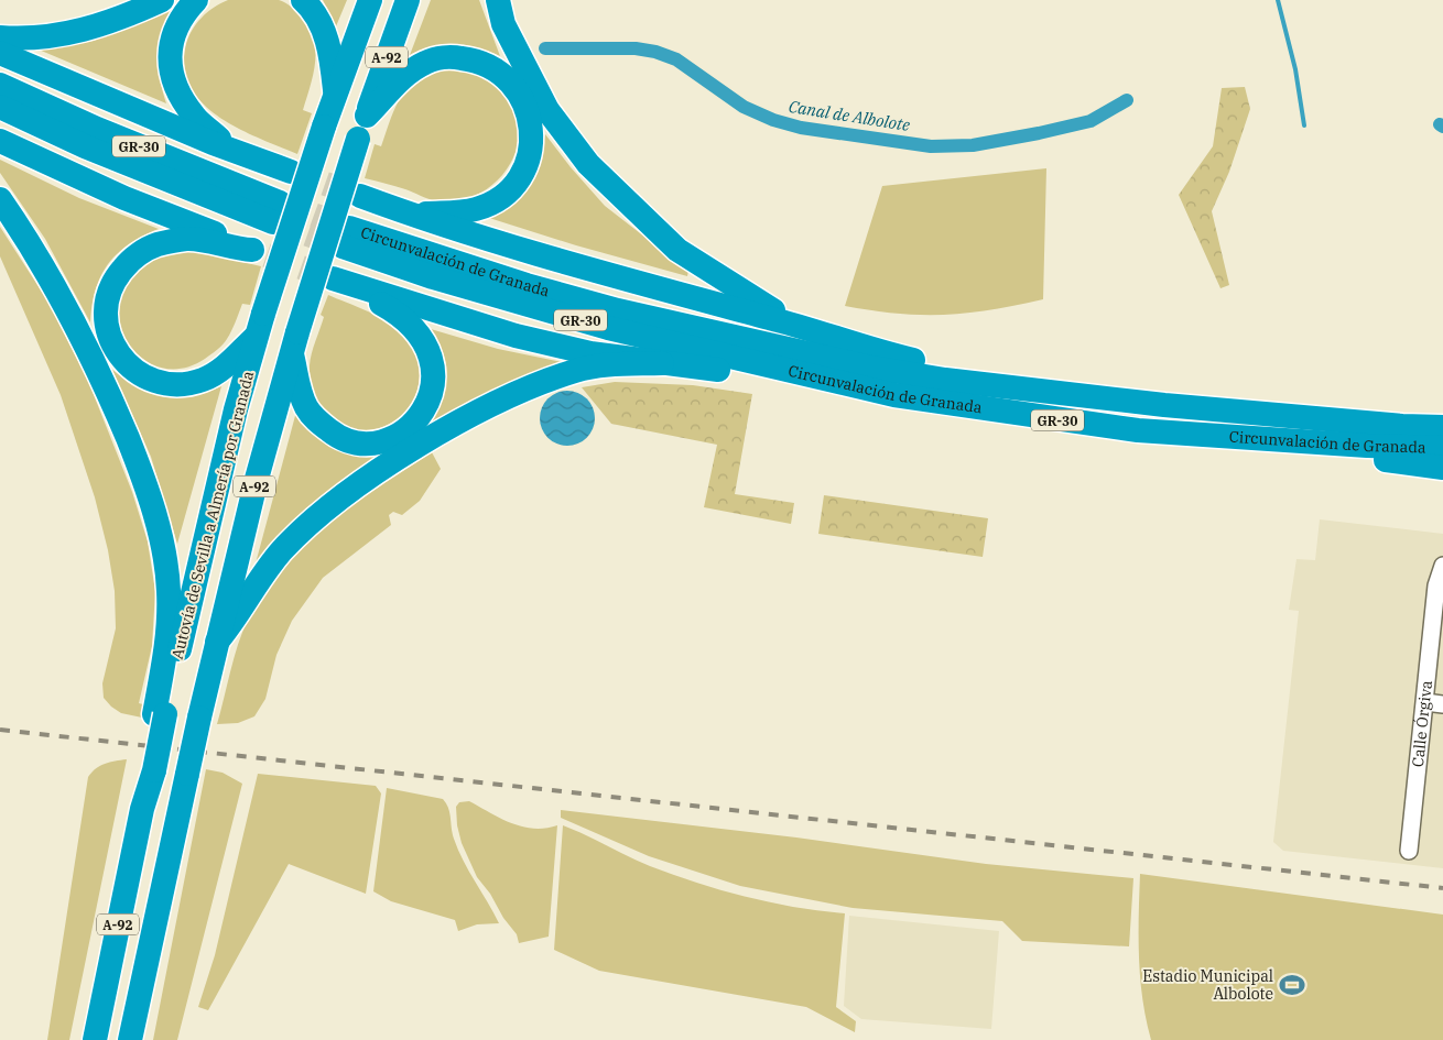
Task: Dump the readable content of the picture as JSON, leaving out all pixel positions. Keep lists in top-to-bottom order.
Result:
{
  "streets": {
    "highway": [
      "A-92",
      "GR-30",
      "Circunvalación de Granada",
      "Autovía de Sevilla a Almería por Granada"
    ],
    "street": ["Calle Órgiva"]
  },
  "water": ["Canal de Albolote"],
  "places": {
    "sports": ["Estadio Municipal Albolote"]
  }
}
